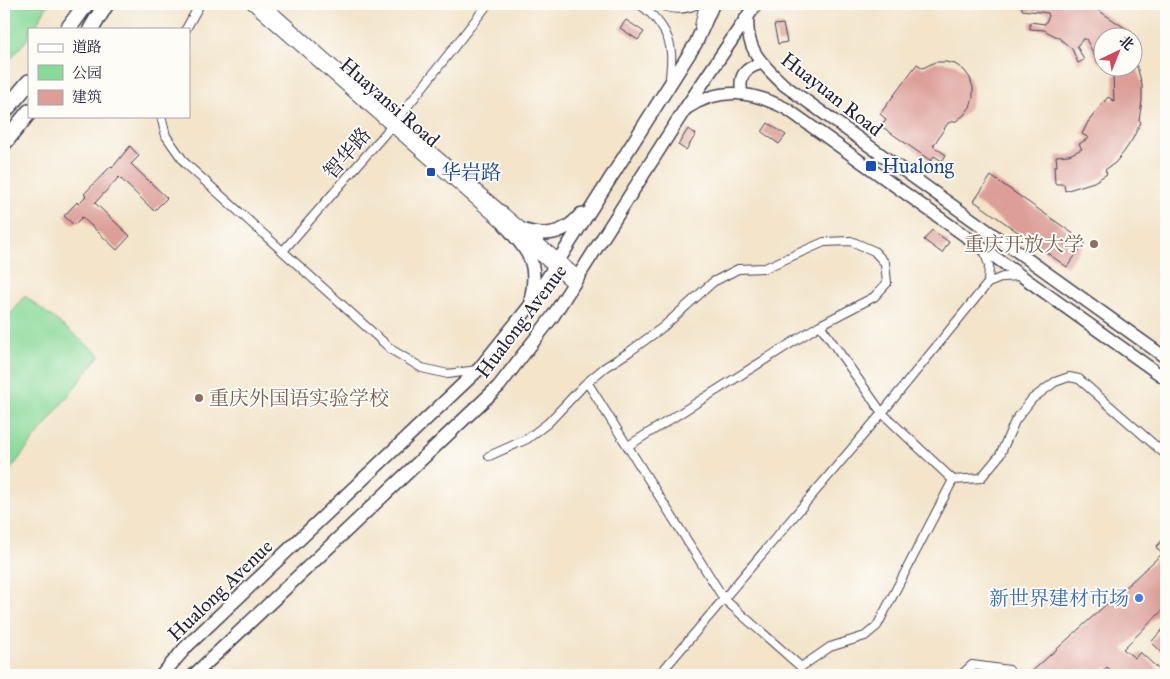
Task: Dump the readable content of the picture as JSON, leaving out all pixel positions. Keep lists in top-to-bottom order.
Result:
{
  "streets": {
    "main road": ["Huayuan Road", "Hualong Avenue"],
    "street": ["Huayansi Road", "智华路"]
  },
  "crossings": [
    ["Huayuan Road", "Hualong Avenue"],
    ["Huayansi Road", "智华路"],
    ["Huayansi Road", "Hualong Avenue"]
  ],
  "places": {
    "transit": ["Hualong", "华岩路"],
    "other": ["重庆开放大学", "重庆外国语实验学校", "新世界建材市场"]
  },
  "legend": ["道路", "公园", "建筑"],
  "north": "top right"
}
